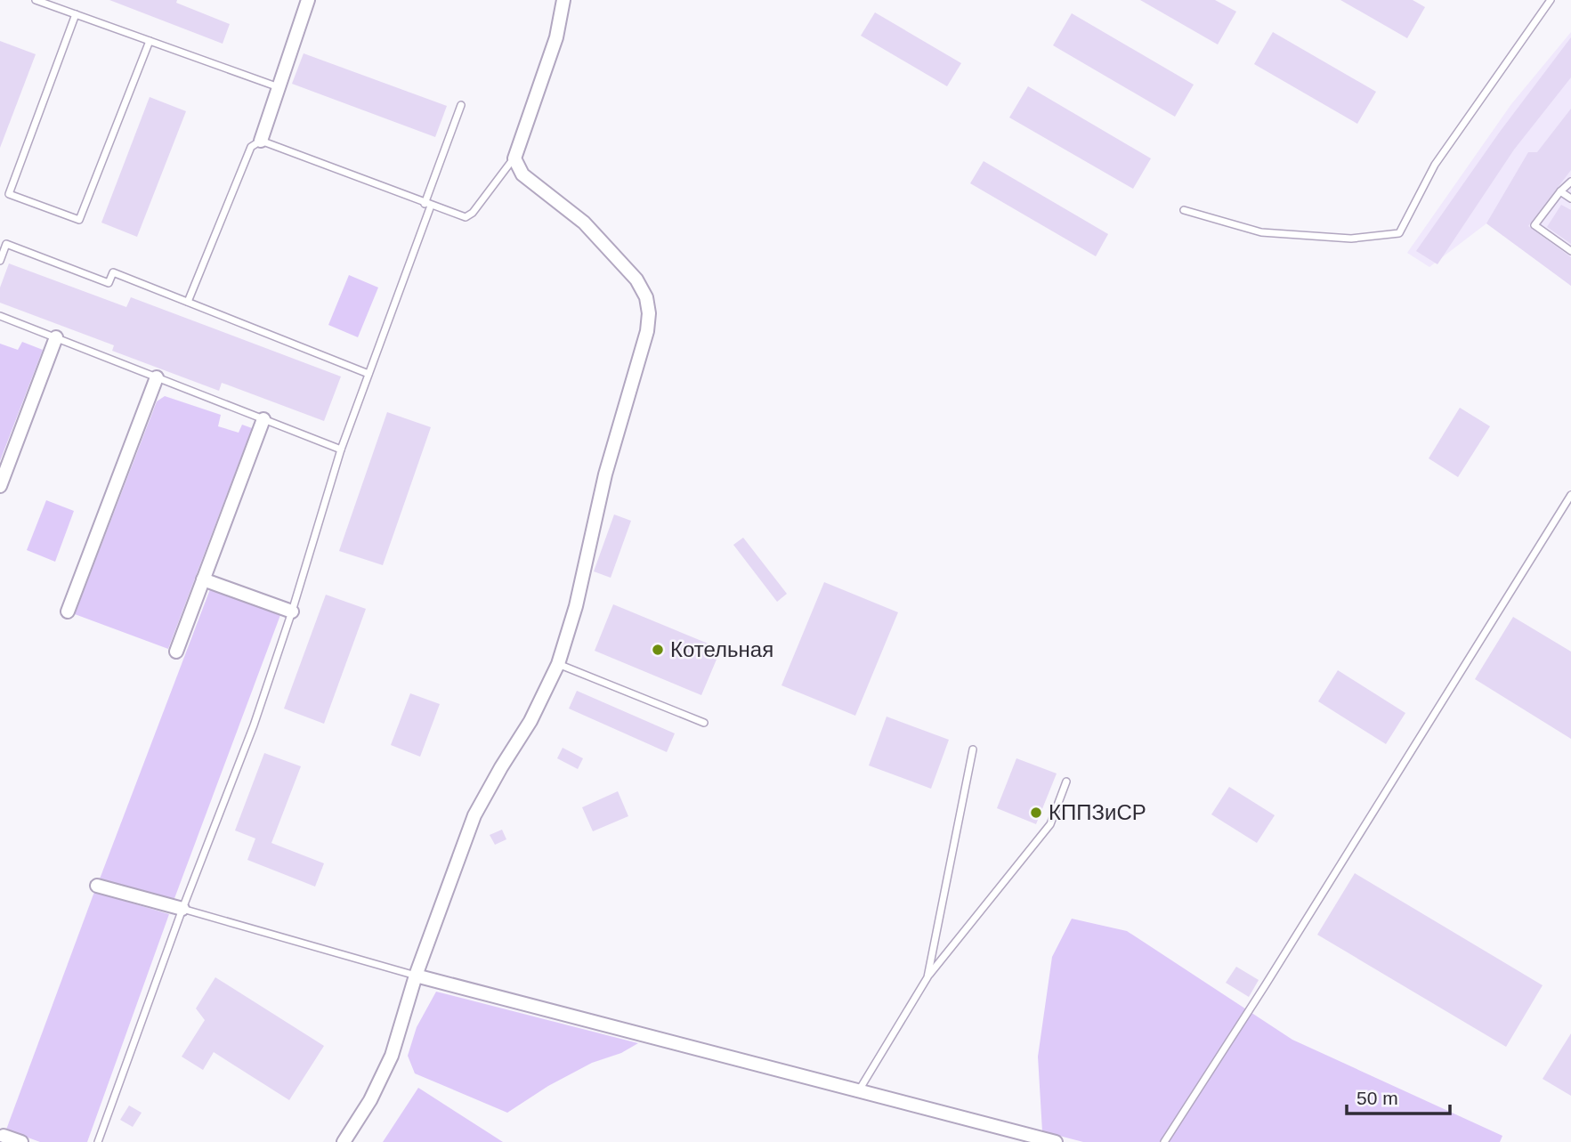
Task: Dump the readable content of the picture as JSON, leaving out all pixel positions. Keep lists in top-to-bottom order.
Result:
{
  "places": ["Котельная", "КППЗиСР"],
  "scale_bar": "50 m"
}
